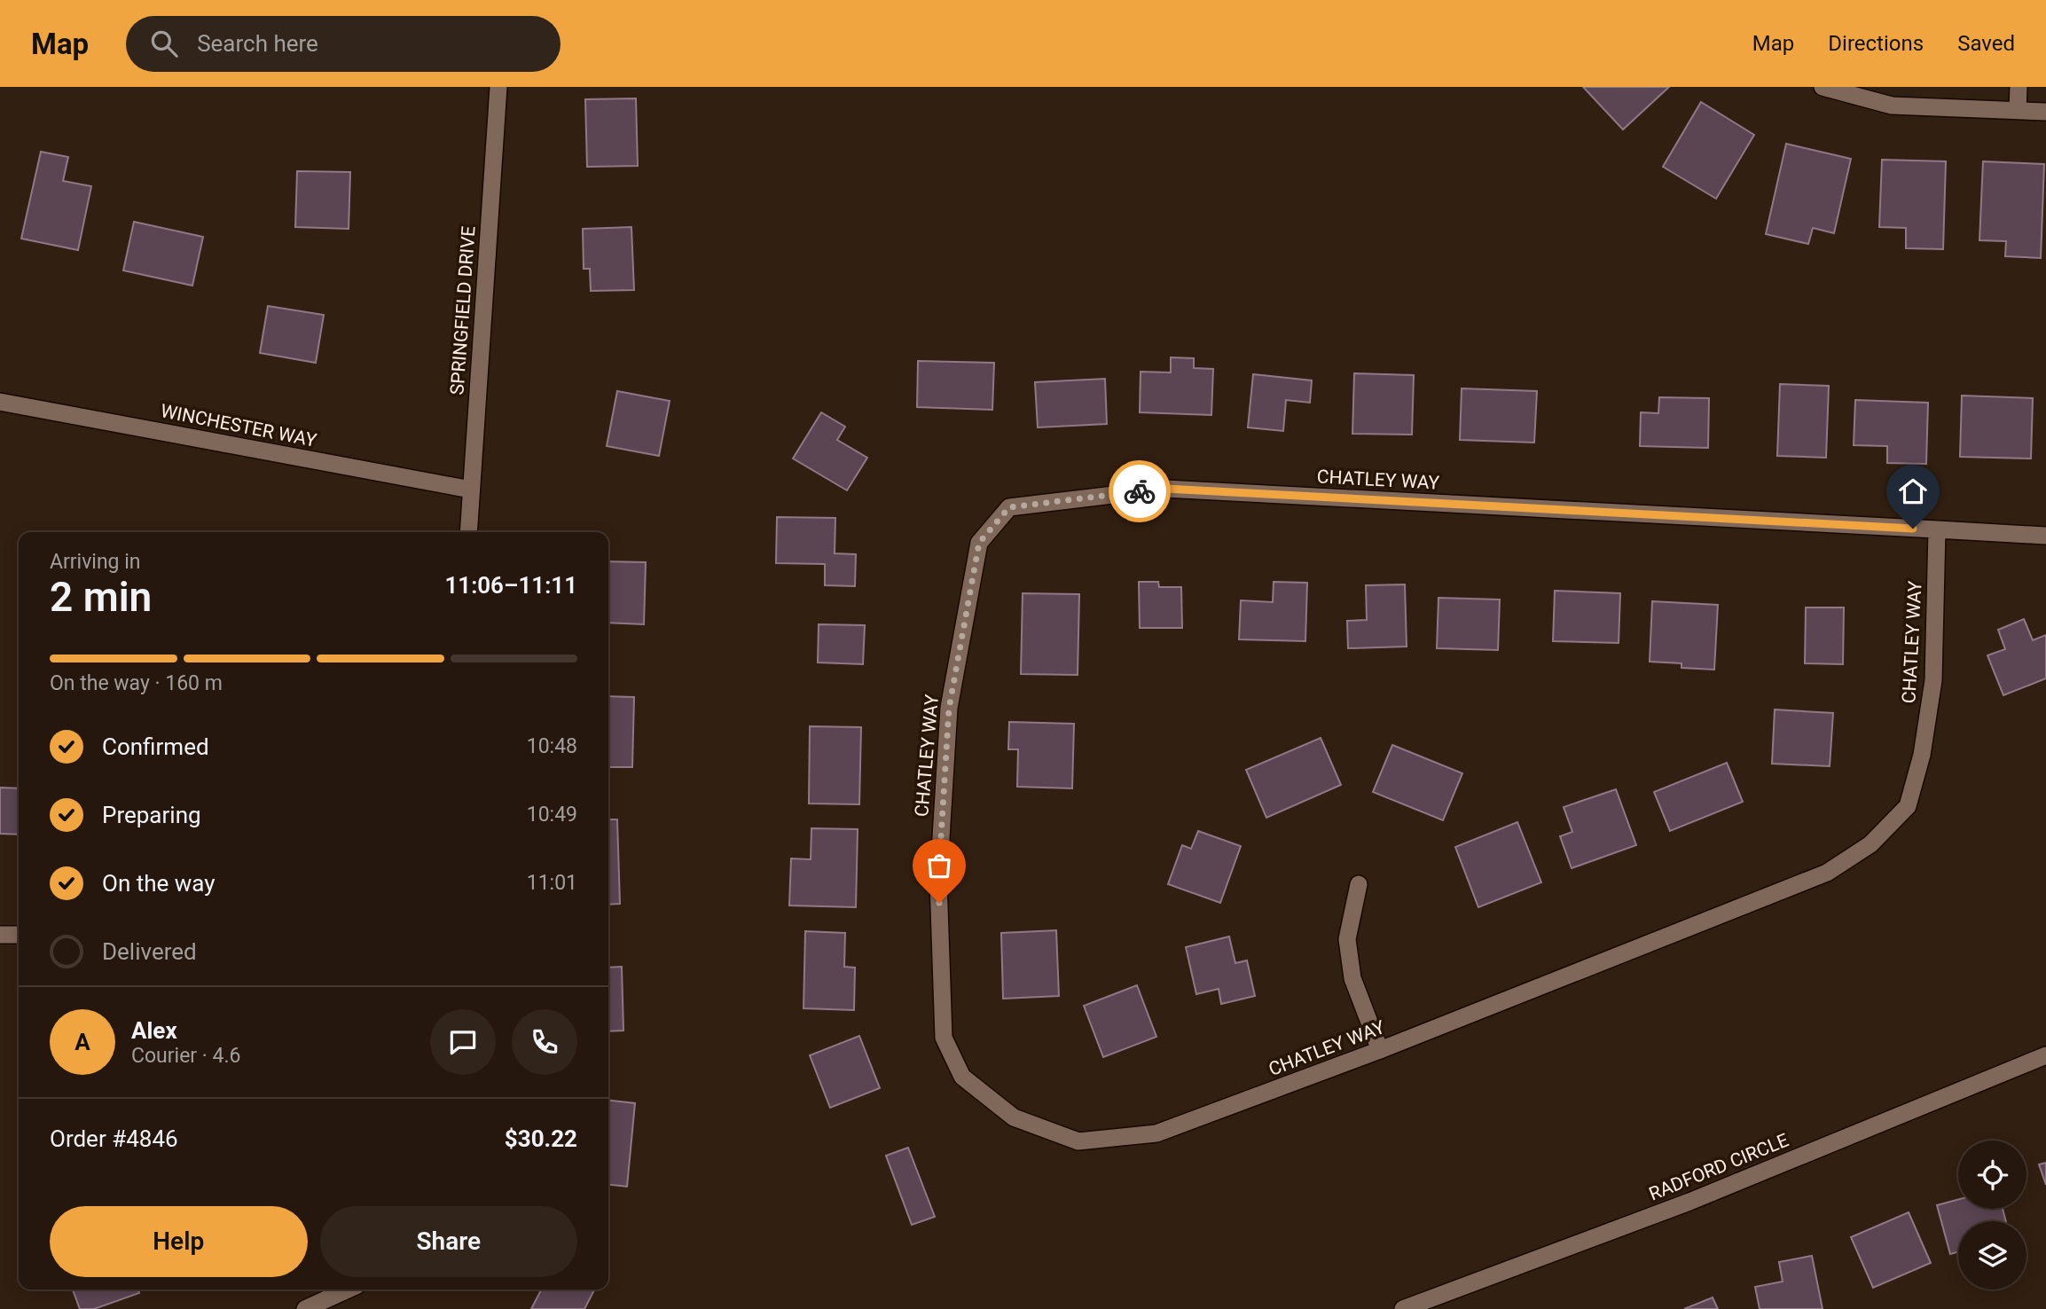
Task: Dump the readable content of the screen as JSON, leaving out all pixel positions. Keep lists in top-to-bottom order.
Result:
{
  "streets": {
    "street": [
      "SPRINGFIELD DRIVE",
      "WINCHESTER WAY",
      "CHATLEY WAY",
      "RADFORD CIRCLE"
    ]
  },
  "crossings": [
    ["SPRINGFIELD DRIVE", "WINCHESTER WAY"]
  ],
  "page": {
    "header": "Map",
    "search": "Search here",
    "nav": ["Map", "Directions", "Saved"],
    "heading": ["2 min", "Arriving in", "11:06–11:11"],
    "panel": [
      "Alex",
      "Courier · 4.6",
      "Order #4846",
      "$30.22"
    ],
    "bar": "On the way · 160 m",
    "list": [
      ["Confirmed", "10:48"],
      ["Preparing", "10:49"],
      ["On the way", "11:01"],
      "Delivered"
    ],
    "round": "A",
    "buttons": ["Help", "Share"]
  }
}
